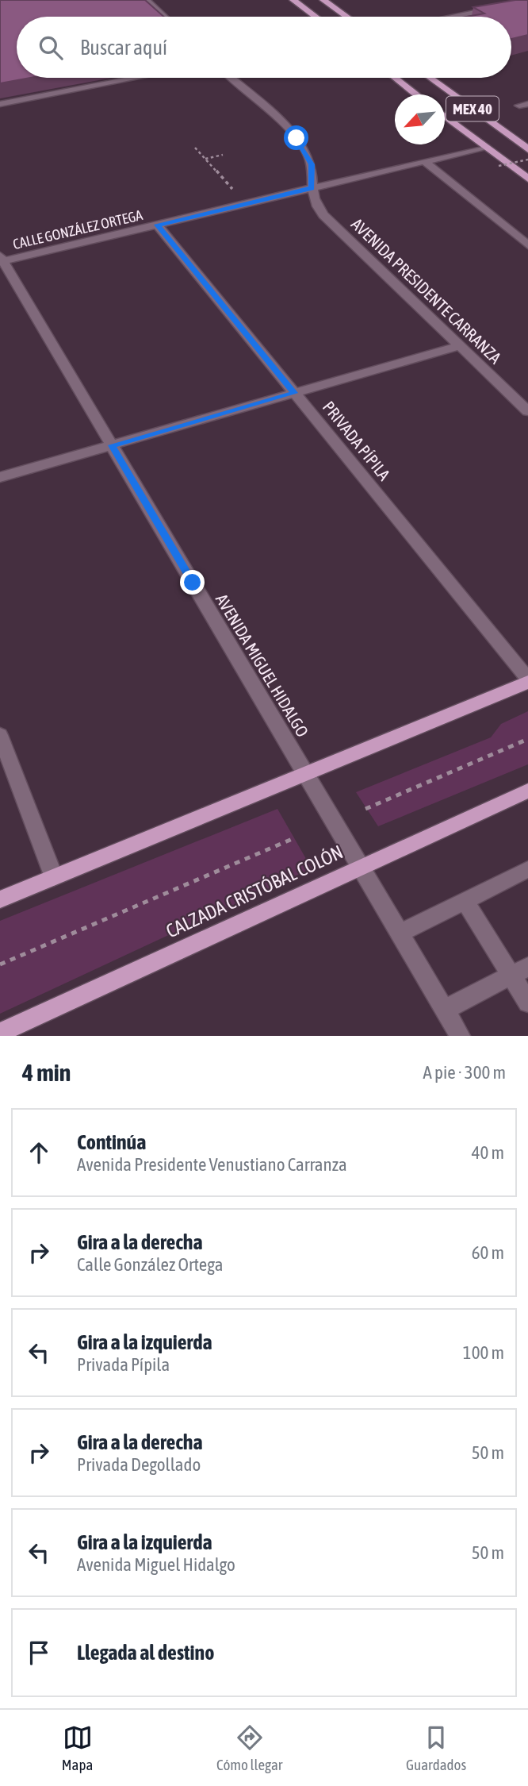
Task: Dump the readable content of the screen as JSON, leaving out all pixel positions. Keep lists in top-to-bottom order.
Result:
{
  "streets": {
    "main road": ["MEX 40", "CALZADA CRISTÓBAL COLÓN"],
    "street": [
      "CALLE GONZÁLEZ ORTEGA",
      "AVENIDA PRESIDENTE CARRANZA",
      "PRIVADA PÍPILA",
      "AVENIDA MIGUEL HIDALGO"
    ]
  },
  "crossings": [
    ["MEX 40", "CALLE GONZÁLEZ ORTEGA"],
    ["CALLE GONZÁLEZ ORTEGA", "AVENIDA PRESIDENTE CARRANZA"],
    ["CALLE GONZÁLEZ ORTEGA", "PRIVADA PÍPILA"],
    ["CALLE GONZÁLEZ ORTEGA", "AVENIDA MIGUEL HIDALGO"],
    ["AVENIDA MIGUEL HIDALGO", "CALZADA CRISTÓBAL COLÓN"]
  ],
  "north": "bottom left",
  "page": {
    "search": "Buscar aquí",
    "heading": ["4 min", "A pie · 300 m"],
    "list": [
      ["Continúa", "Avenida Presidente Venustiano Carranza", "40 m"],
      ["Gira a la derecha", "Calle González Ortega", "60 m"],
      ["Gira a la izquierda", "Privada Pípila", "100 m"],
      ["Gira a la derecha", "Privada Degollado", "50 m"],
      ["Gira a la izquierda", "Avenida Miguel Hidalgo", "50 m"],
      "Llegada al destino"
    ],
    "nav": ["Mapa", "Cómo llegar", "Guardados"]
  }
}
